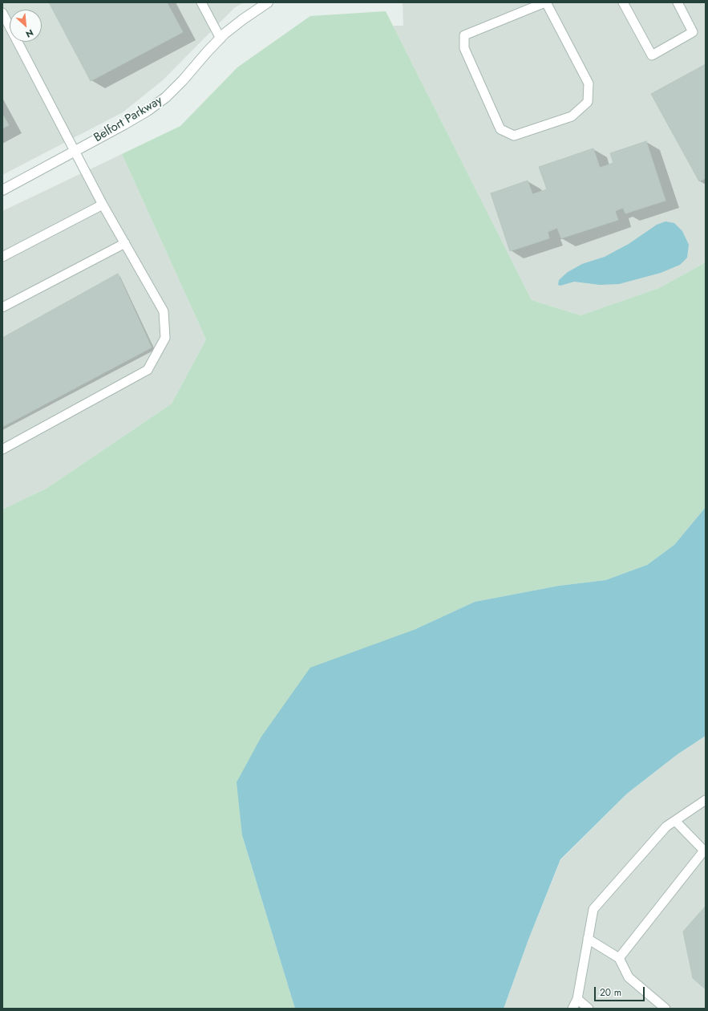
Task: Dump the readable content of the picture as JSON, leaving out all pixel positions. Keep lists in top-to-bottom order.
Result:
{
  "streets": {
    "street": ["Belfort Parkway"]
  },
  "scale_bar": "20 m",
  "north": "bottom right"
}
